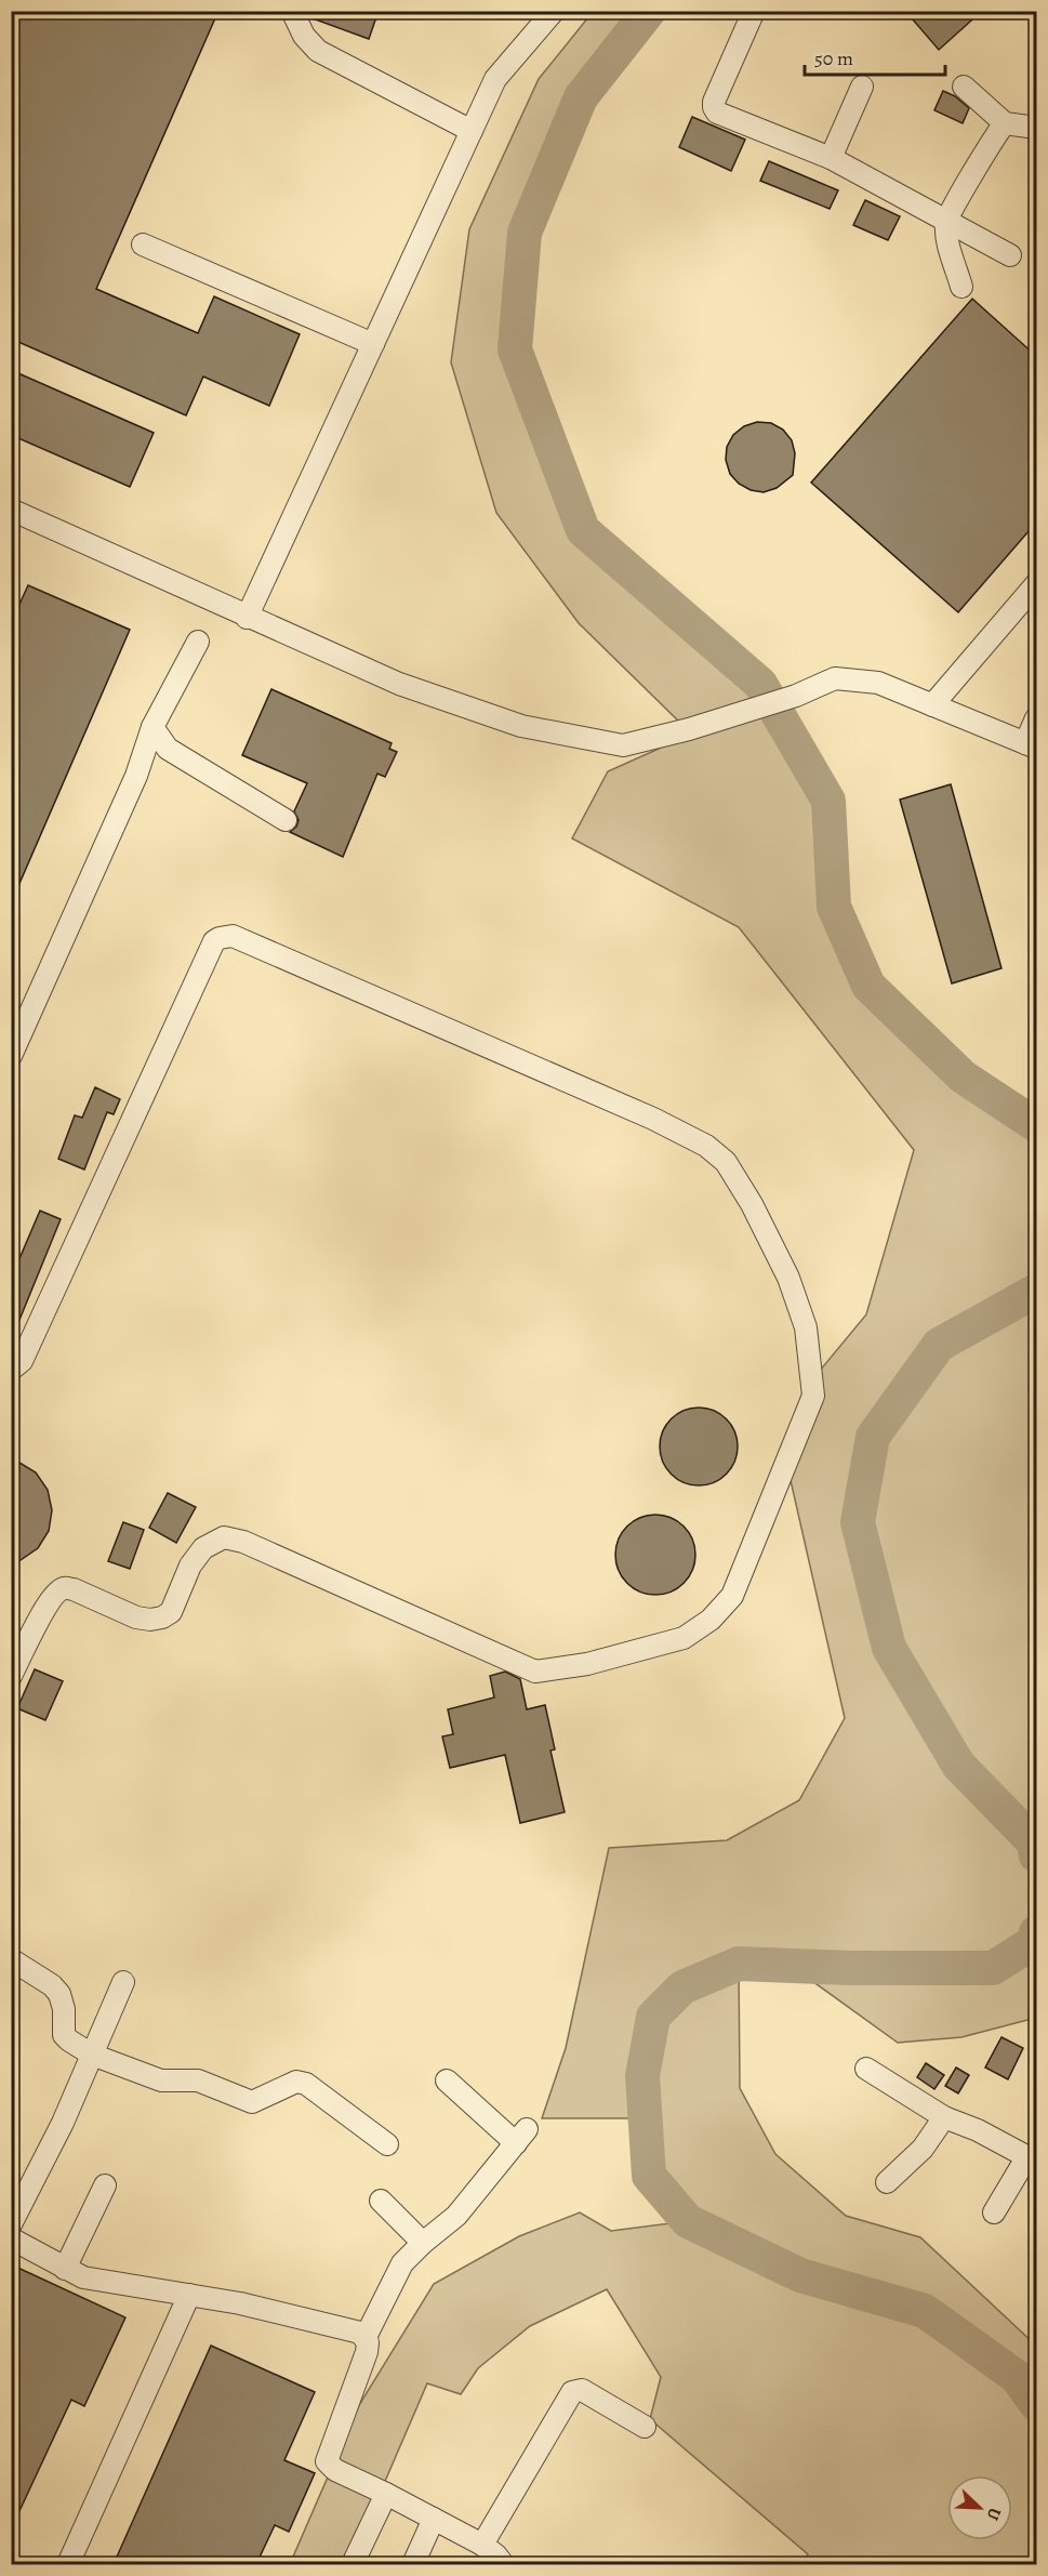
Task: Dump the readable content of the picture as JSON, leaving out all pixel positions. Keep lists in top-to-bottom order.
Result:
{
  "scale_bar": "50 m",
  "north": "bottom right"
}
